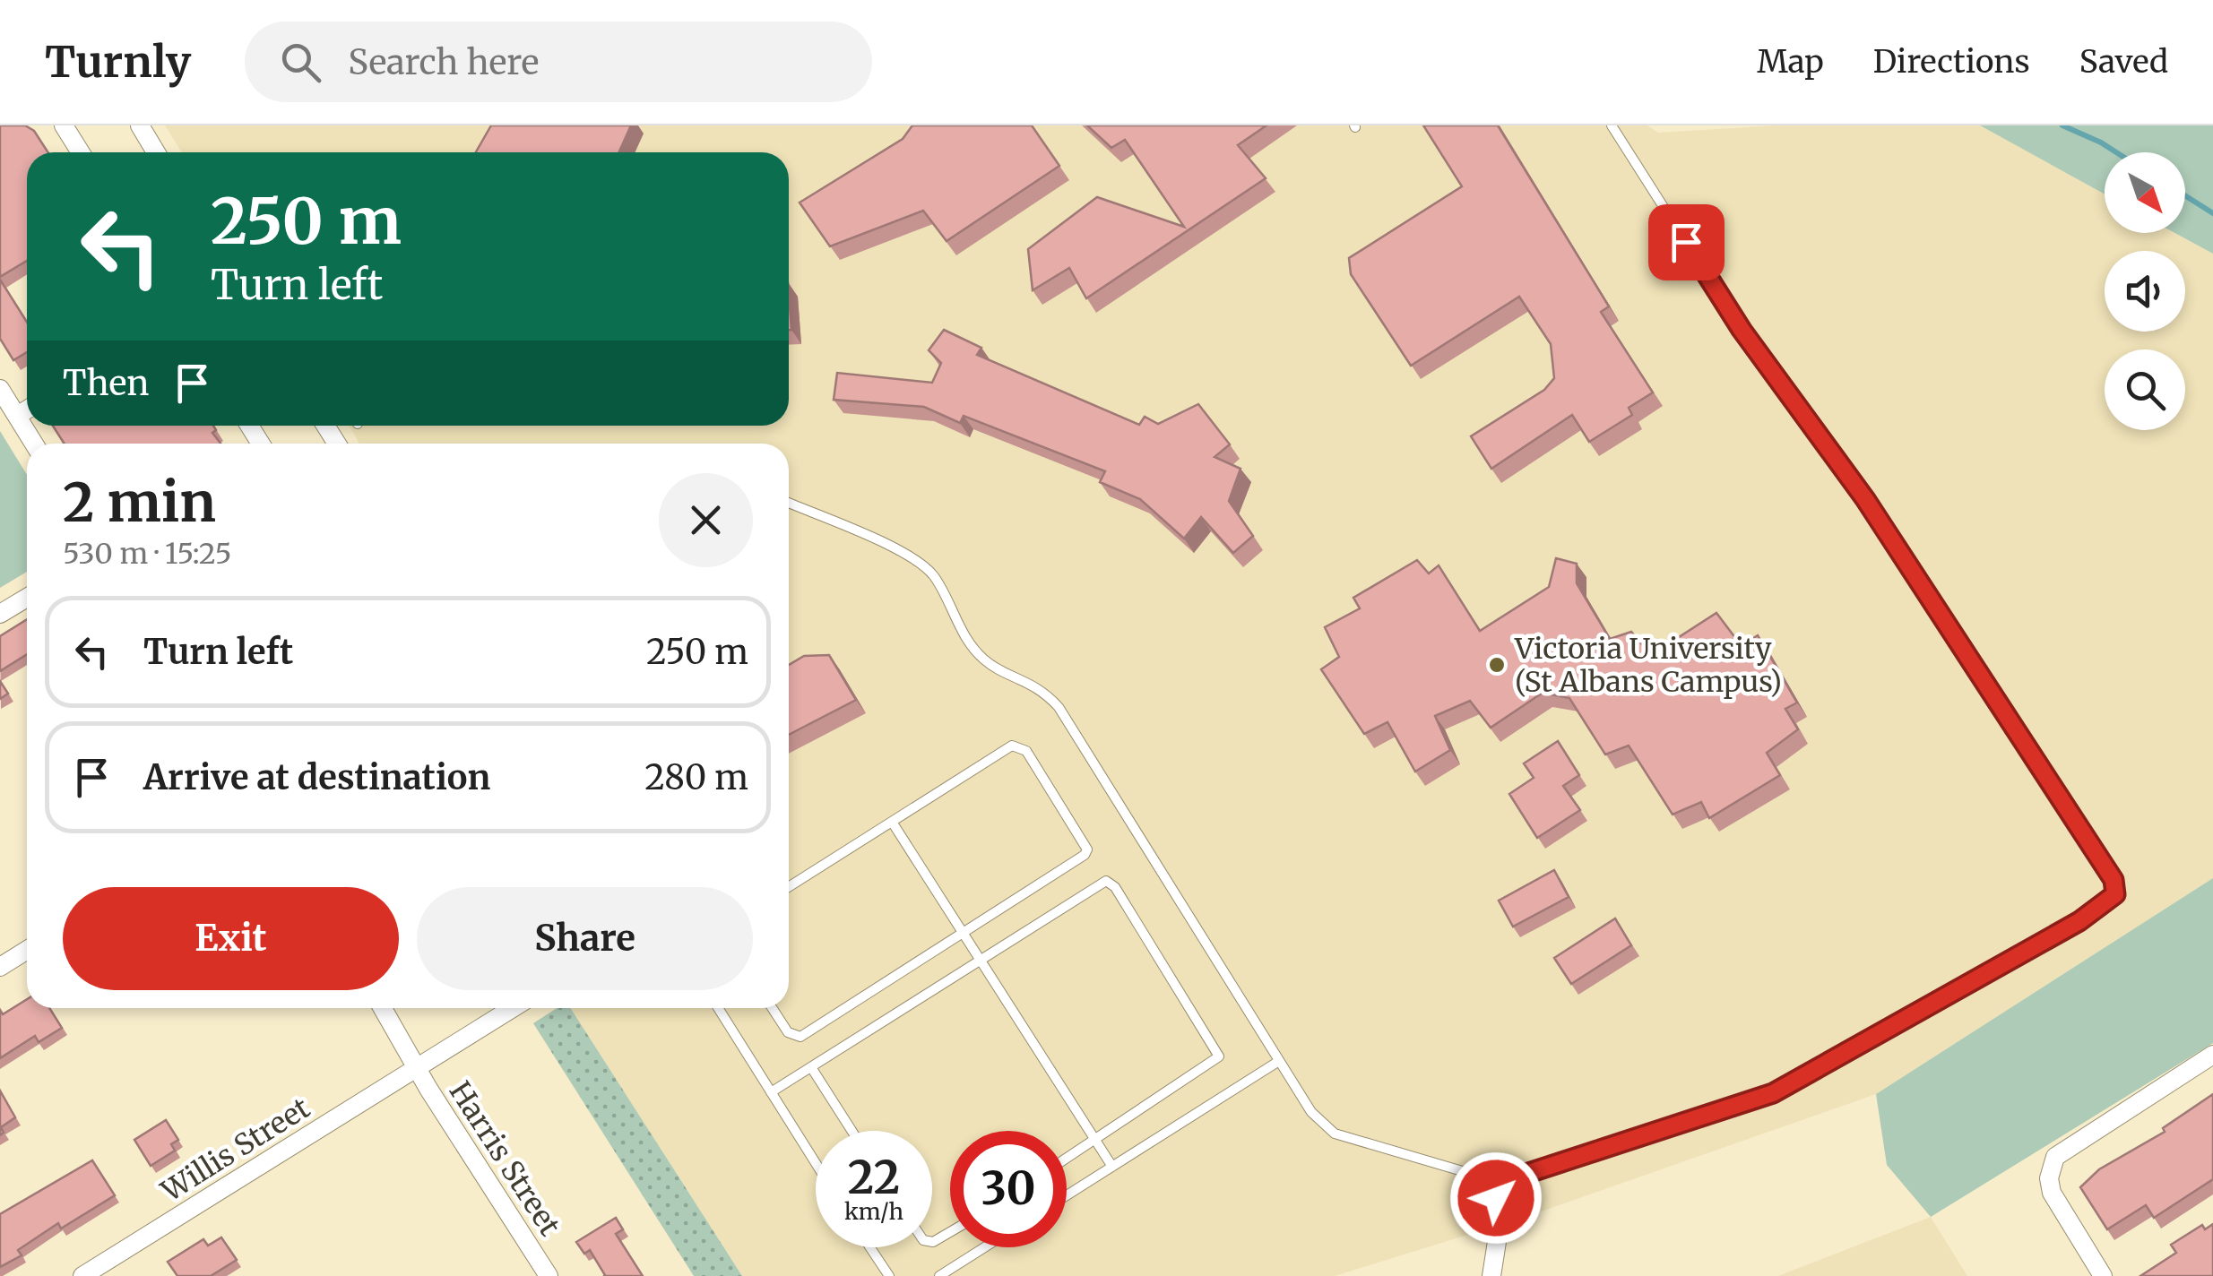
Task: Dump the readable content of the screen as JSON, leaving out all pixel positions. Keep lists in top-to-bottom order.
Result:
{
  "streets": {
    "street": ["Willis Street", "Harris Street"]
  },
  "crossings": [
    ["Willis Street", "Harris Street"]
  ],
  "places": ["Victoria University (St Albans Campus)"],
  "north": "bottom right",
  "page": {
    "header": "Turnly",
    "search": "Search here",
    "nav": ["Map", "Directions", "Saved"],
    "turn": ["250 m", "Turn left"],
    "then": "Then",
    "heading": ["2 min", "530 m · 15:25"],
    "list": [
      {
        "name": "Turn left",
        "value": "250 m"
      },
      {
        "name": "Arrive at destination",
        "value": "280 m"
      }
    ],
    "buttons": ["Exit", "Share"],
    "speed": "22 km/h",
    "limit": "30"
  }
}
